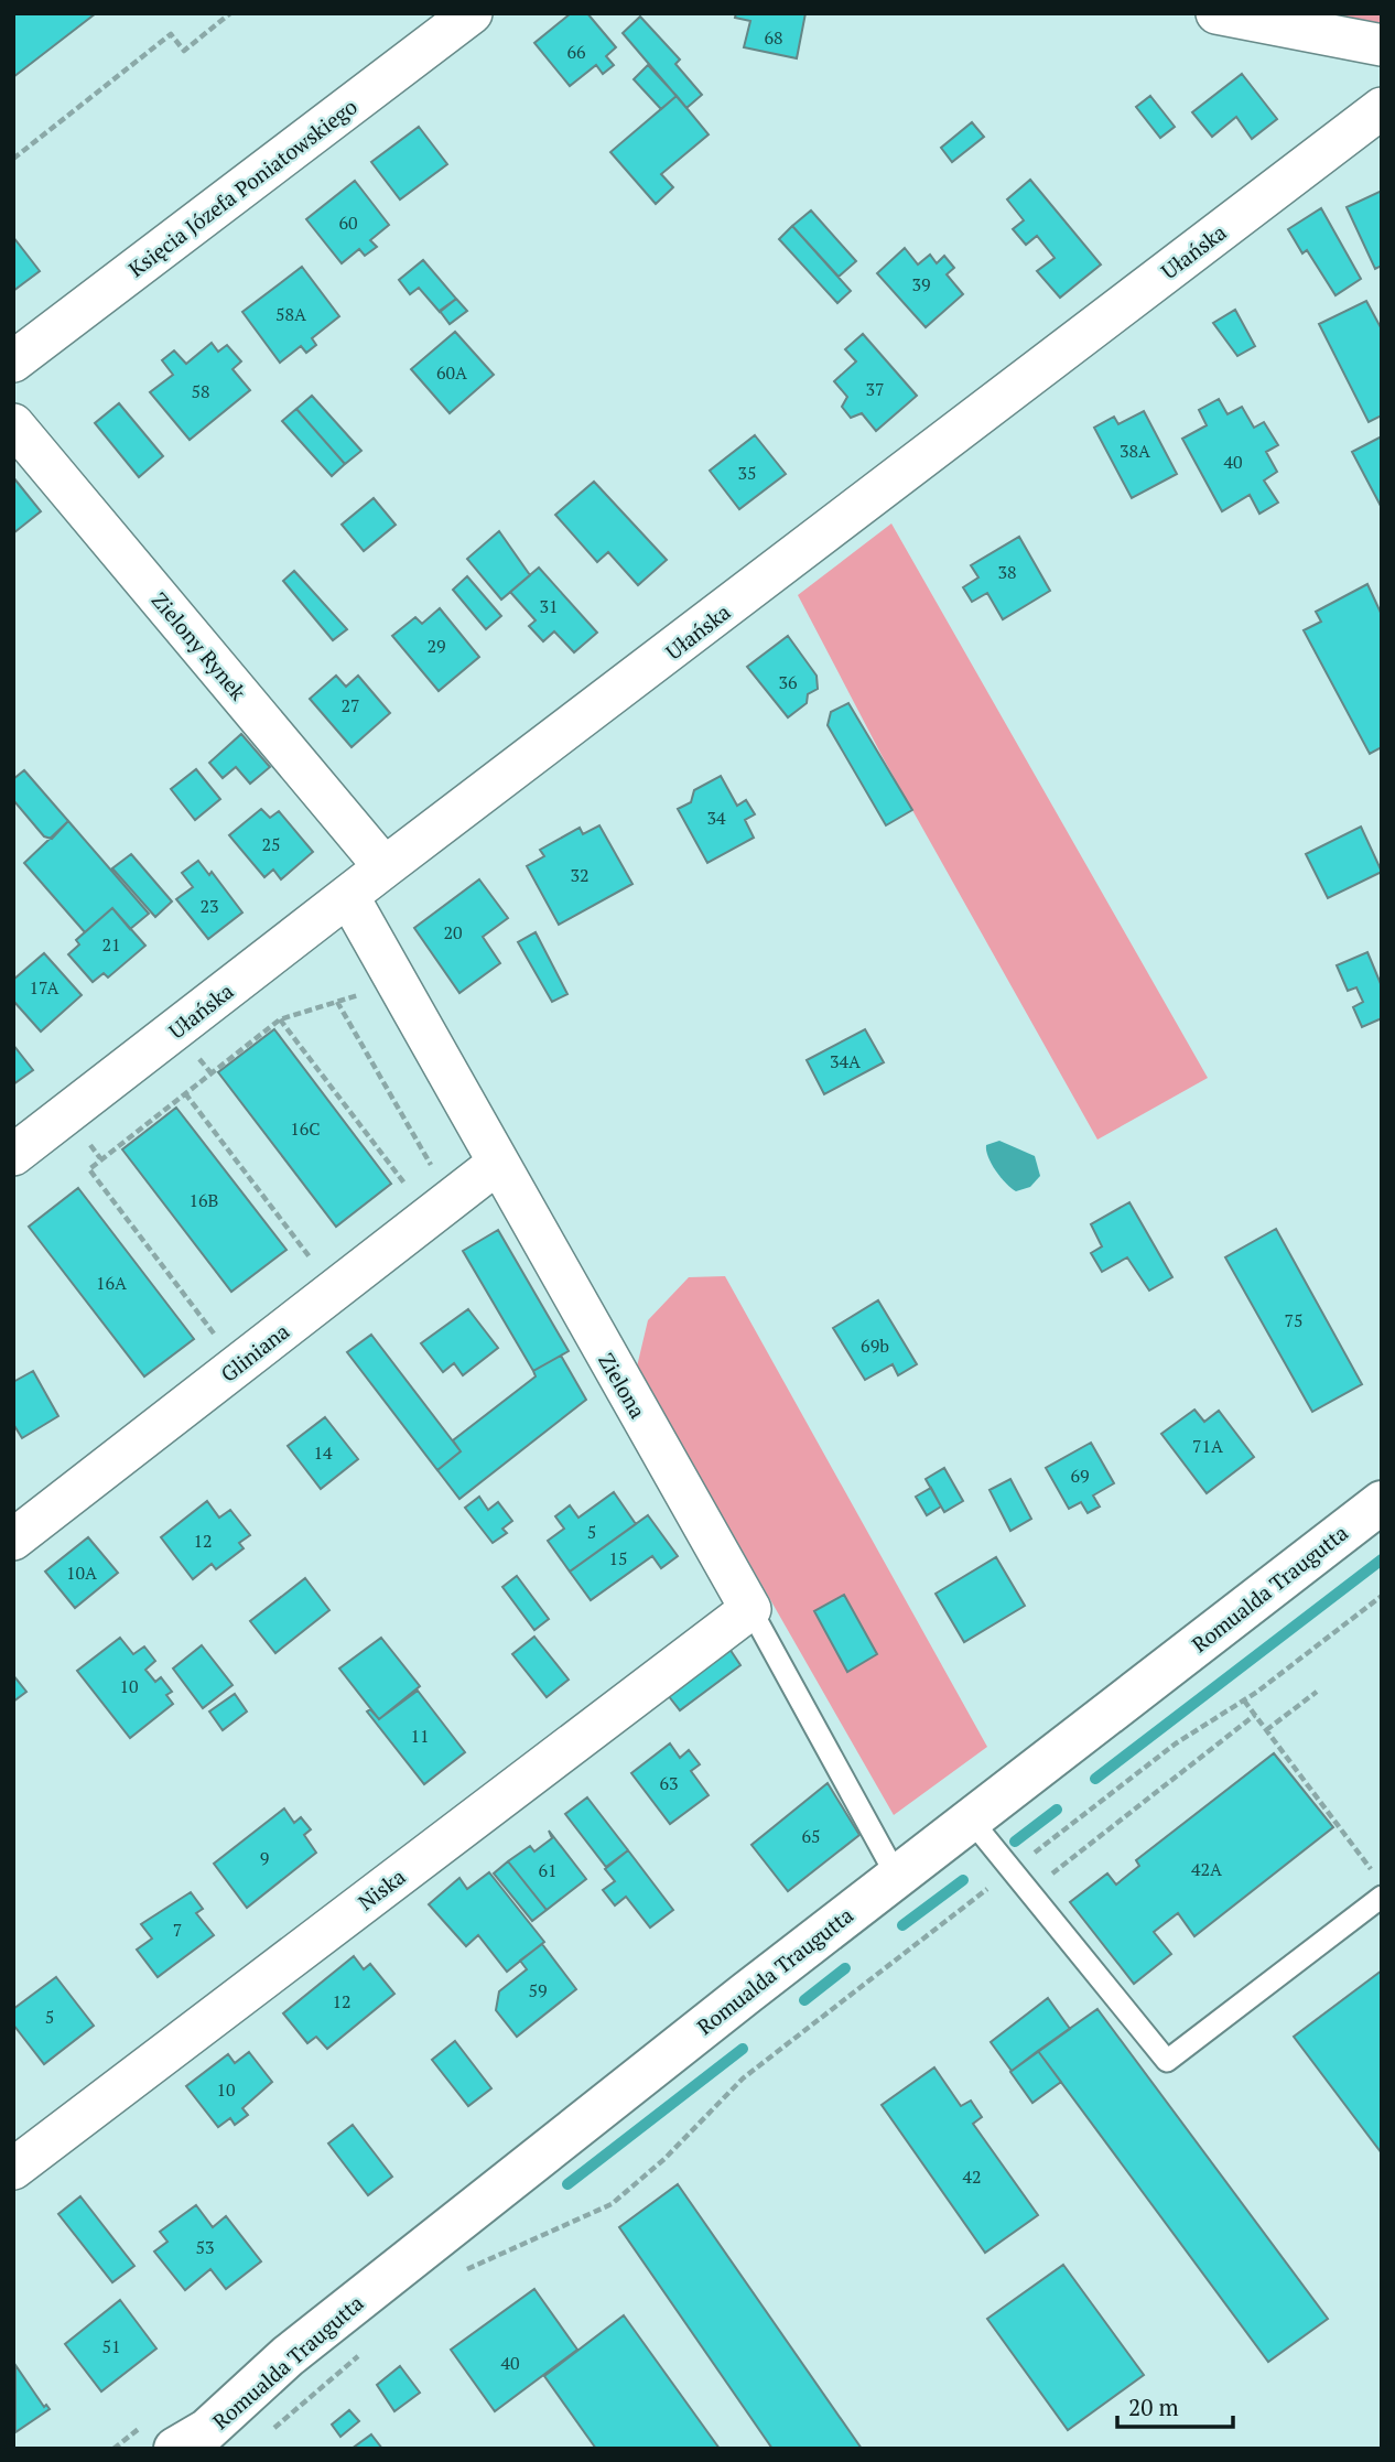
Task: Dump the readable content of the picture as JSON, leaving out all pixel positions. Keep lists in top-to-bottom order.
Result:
{
  "streets": {
    "street": [
      "Księcia Józefa Poniatowskiego",
      "Ułańska",
      "Zielony Rynek",
      "Gliniana",
      "Zielona",
      "Romualda Traugutta",
      "Niska"
    ]
  },
  "crossings": [
    ["Ułańska", "Zielony Rynek"],
    ["Ułańska", "Zielona"],
    ["Gliniana", "Zielona"],
    ["Zielona", "Romualda Traugutta"],
    ["Zielona", "Niska"]
  ],
  "house_numbers": [
    "68",
    "66",
    "60",
    "39",
    "58A",
    "60A",
    "37",
    "58",
    "38A",
    "40",
    "35",
    "38",
    "31",
    "29",
    "36",
    "27",
    "34",
    "25",
    "32",
    "23",
    "20",
    "21",
    "17A",
    "34A",
    "16C",
    "16B",
    "16A",
    "75",
    "69b",
    "71A",
    "14",
    "69",
    "5",
    "12",
    "15",
    "10A",
    "10",
    "11",
    "63",
    "65",
    "9",
    "42A",
    "61",
    "7",
    "59",
    "12",
    "5",
    "10",
    "42",
    "53",
    "51",
    "40"
  ],
  "scale_bar": "20 m"
}
